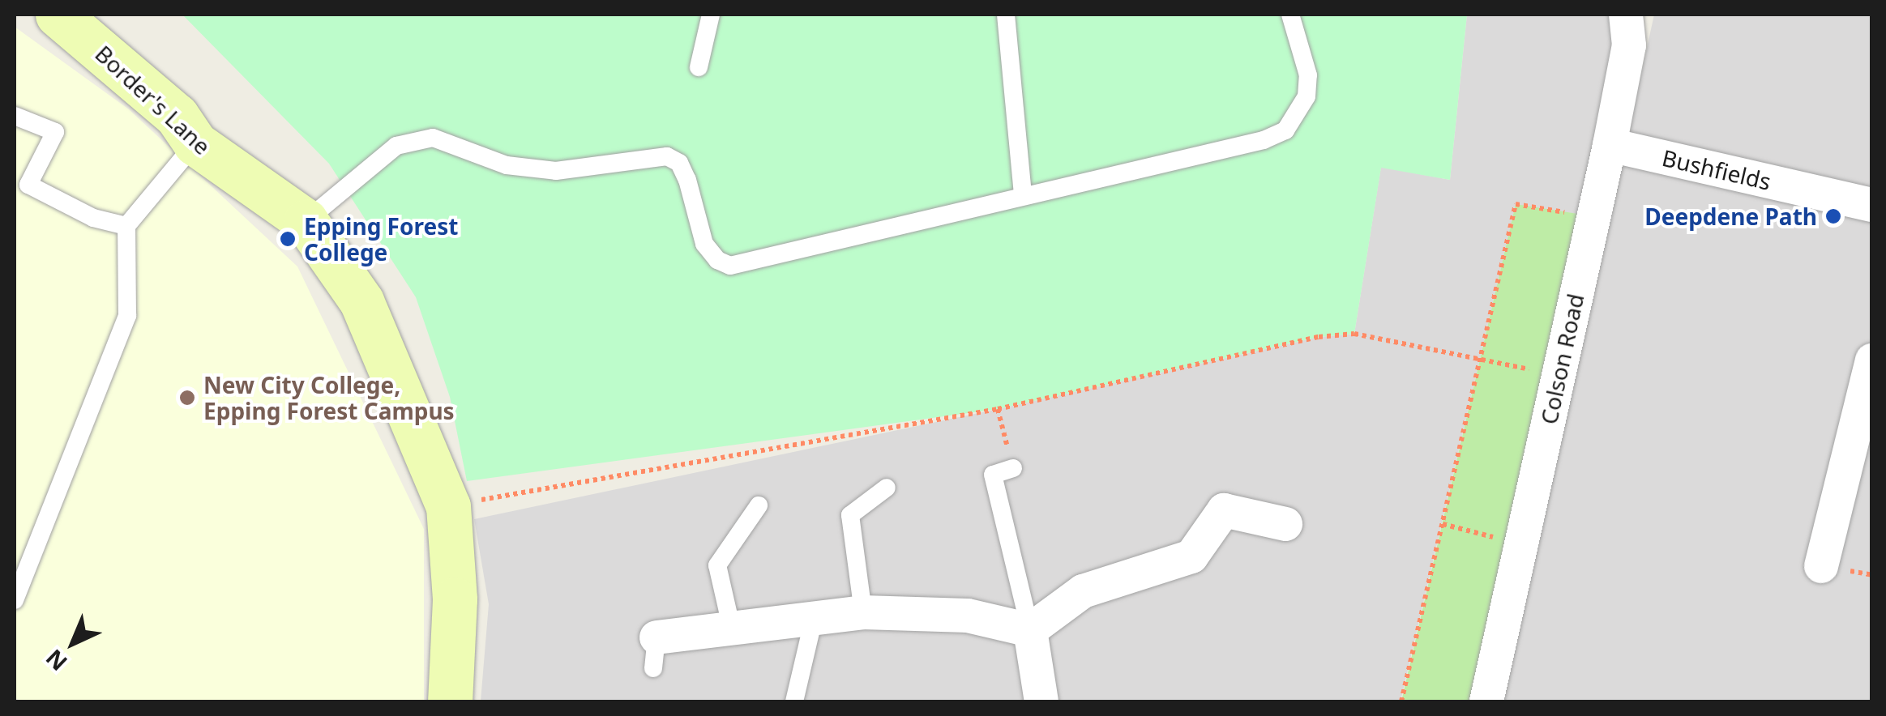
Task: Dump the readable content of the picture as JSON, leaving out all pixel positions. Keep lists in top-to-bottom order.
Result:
{
  "streets": {
    "street": ["Border's Lane", "Bushfields", "Colson Road"]
  },
  "crossings": [
    ["Bushfields", "Colson Road"]
  ],
  "places": ["Deepdene Path", "Epping Forest College", "New City College, Epping Forest Campus"],
  "north": "bottom left"
}
